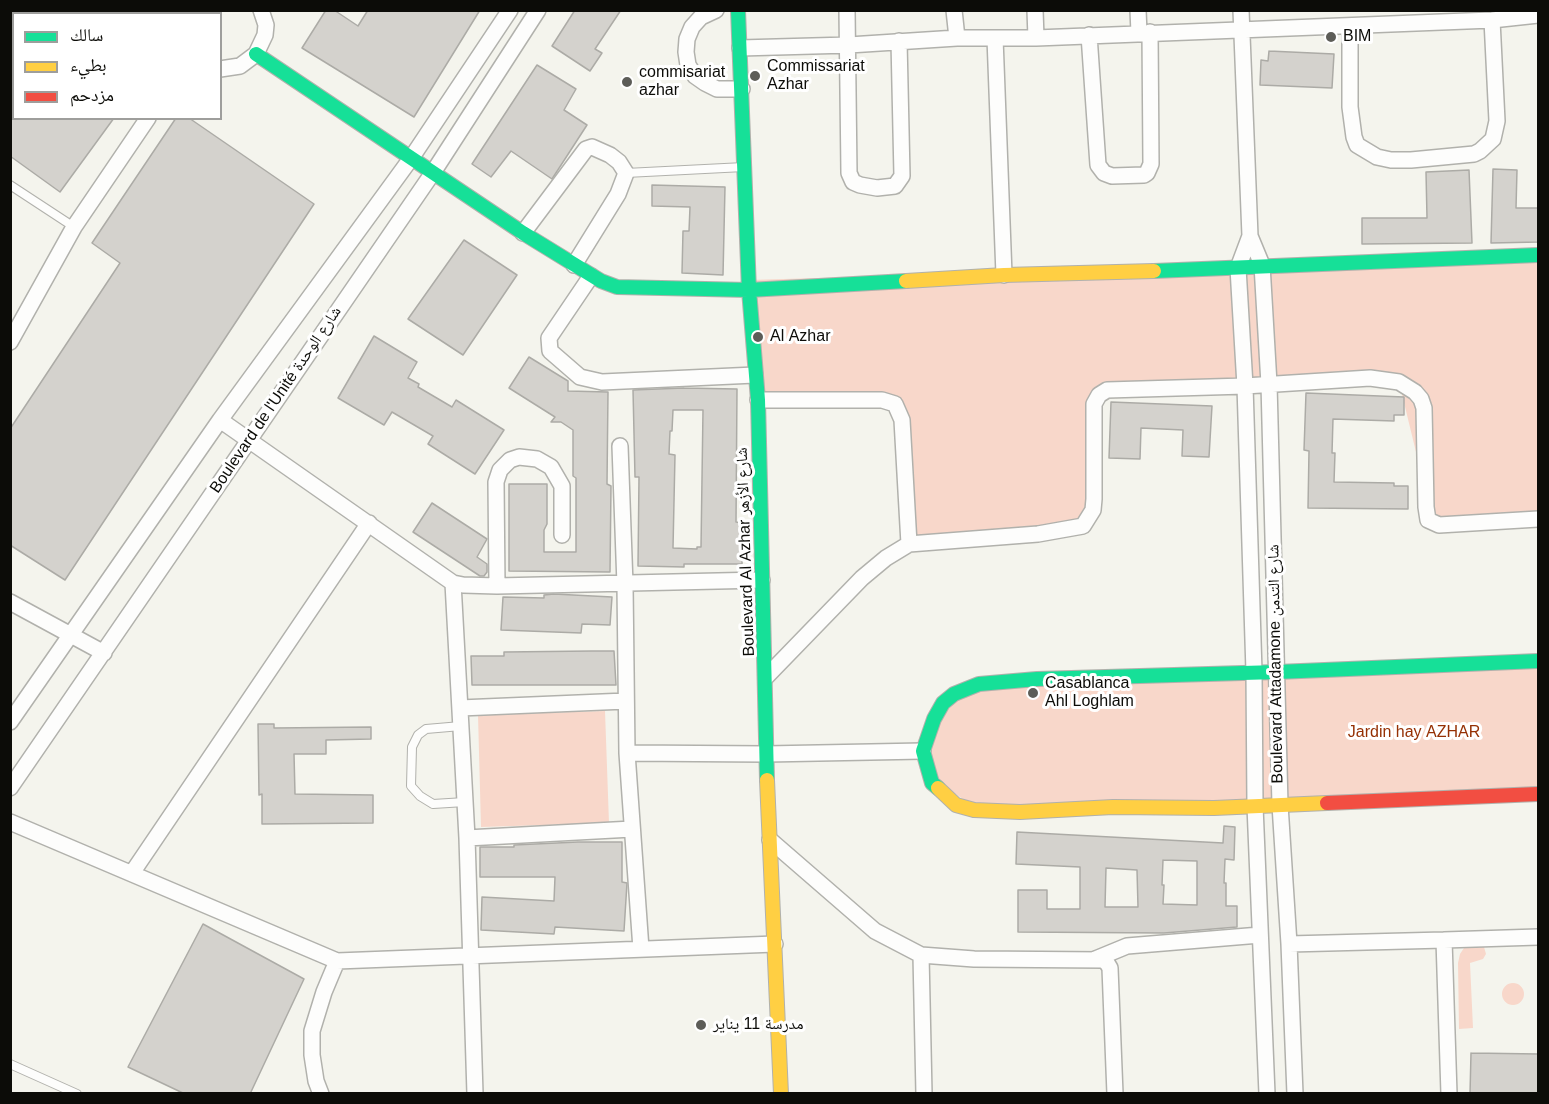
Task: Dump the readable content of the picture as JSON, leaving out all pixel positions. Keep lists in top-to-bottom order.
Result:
{
  "streets": {
    "street": ["Boulevard de l'Unité شارع الوحدة", "Boulevard Al Azhar شارع الأزهر", "Boulevard Attadamone شارع التدمن"]
  },
  "parks": ["Jardin hay AZHAR"],
  "places": [
    "BIM",
    "Commissariat Azhar",
    "commisariat azhar",
    "Al Azhar",
    "Casablanca Ahl Loghlam",
    "مدرسة 11 يناير"
  ],
  "legend": ["سالك", "بطيء", "مزدحم"]
}
